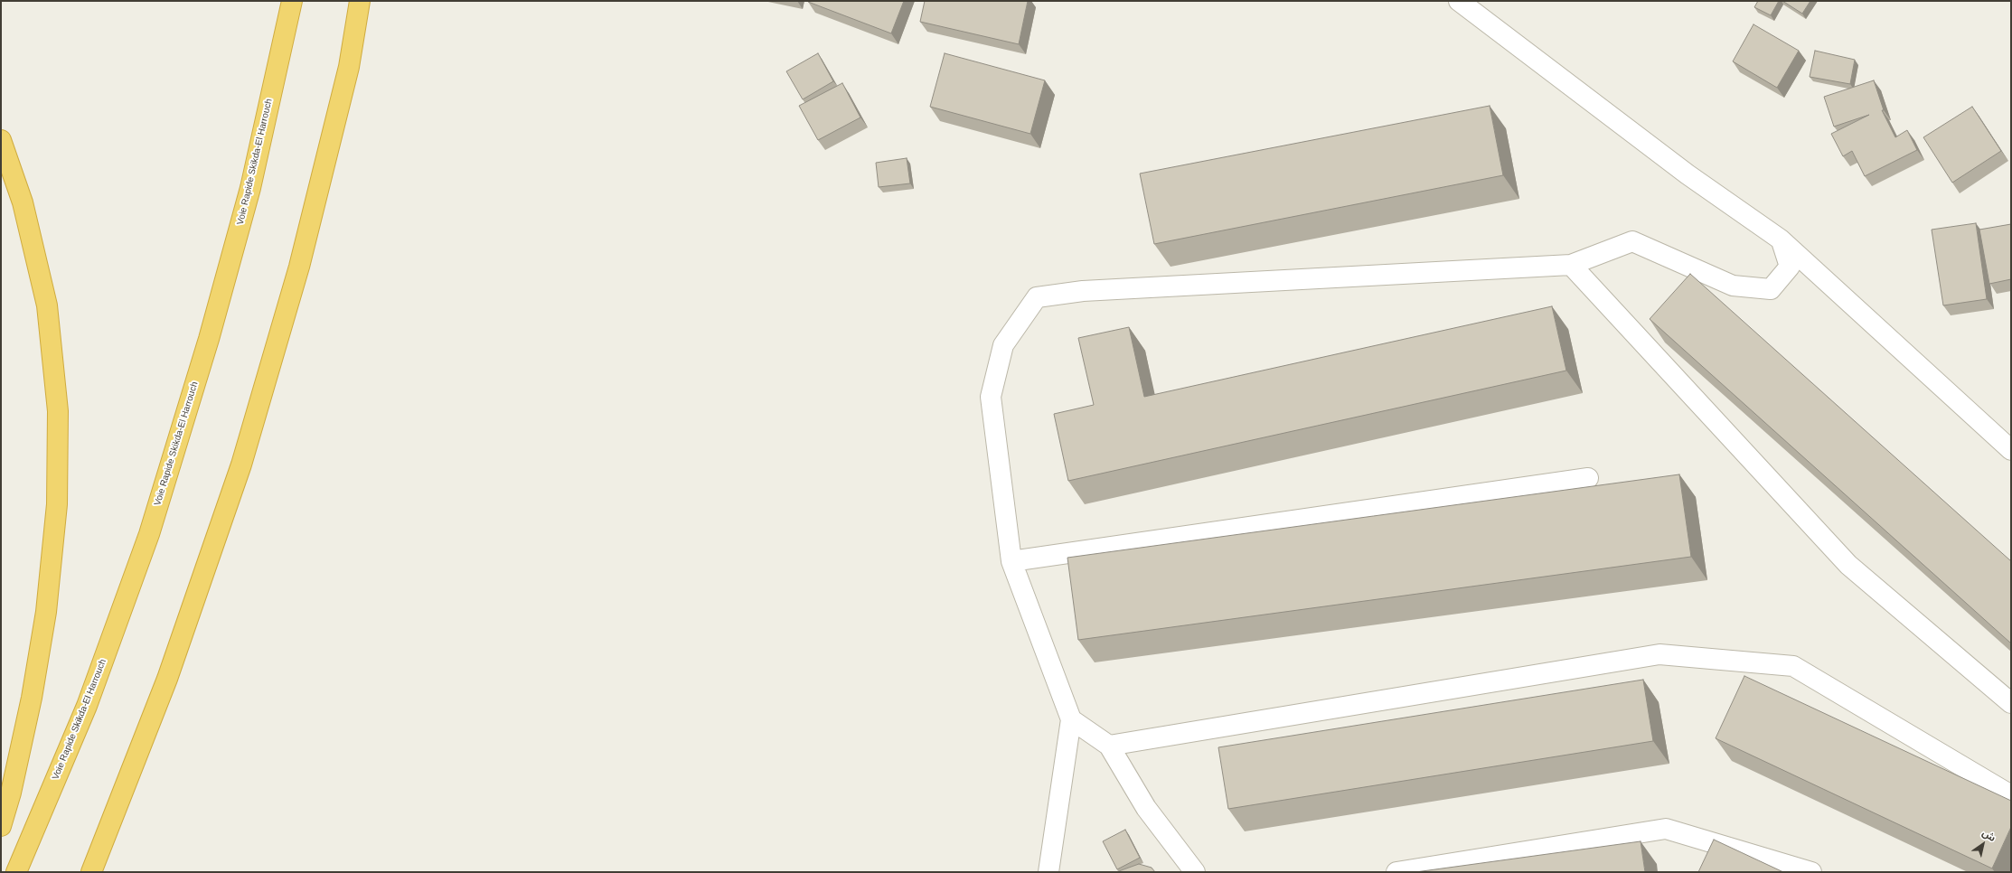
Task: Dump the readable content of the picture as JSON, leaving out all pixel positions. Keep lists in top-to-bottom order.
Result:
{
  "streets": {
    "highway": ["Voie Rapide Skikda-El Harrouch"]
  },
  "north": "top right"
}
